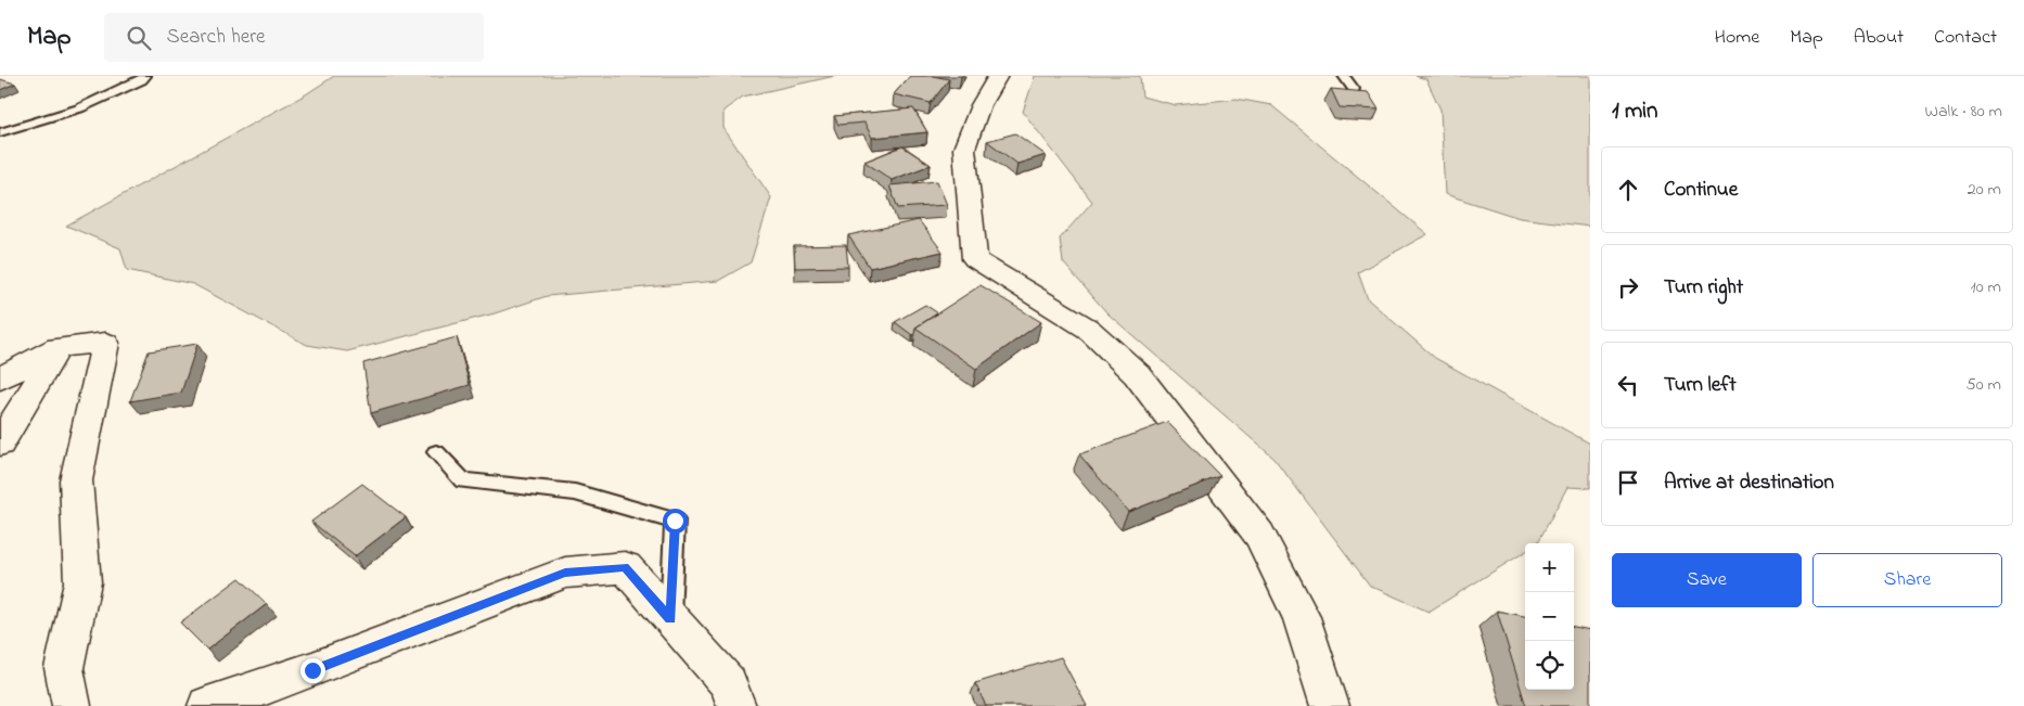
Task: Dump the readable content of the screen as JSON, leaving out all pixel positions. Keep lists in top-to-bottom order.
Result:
{
  "page": {
    "header": "Map",
    "search": "Search here",
    "nav": [
      "Home",
      "Map",
      "About",
      "Contact"
    ],
    "heading": ["1 min", "Walk · 80 m"],
    "list": [
      ["Continue", "20 m"],
      ["Turn right", "10 m"],
      ["Turn left", "50 m"],
      "Arrive at destination"
    ],
    "buttons": ["Save", "Share"],
    "map_buttons": ["+", "−"]
  }
}
